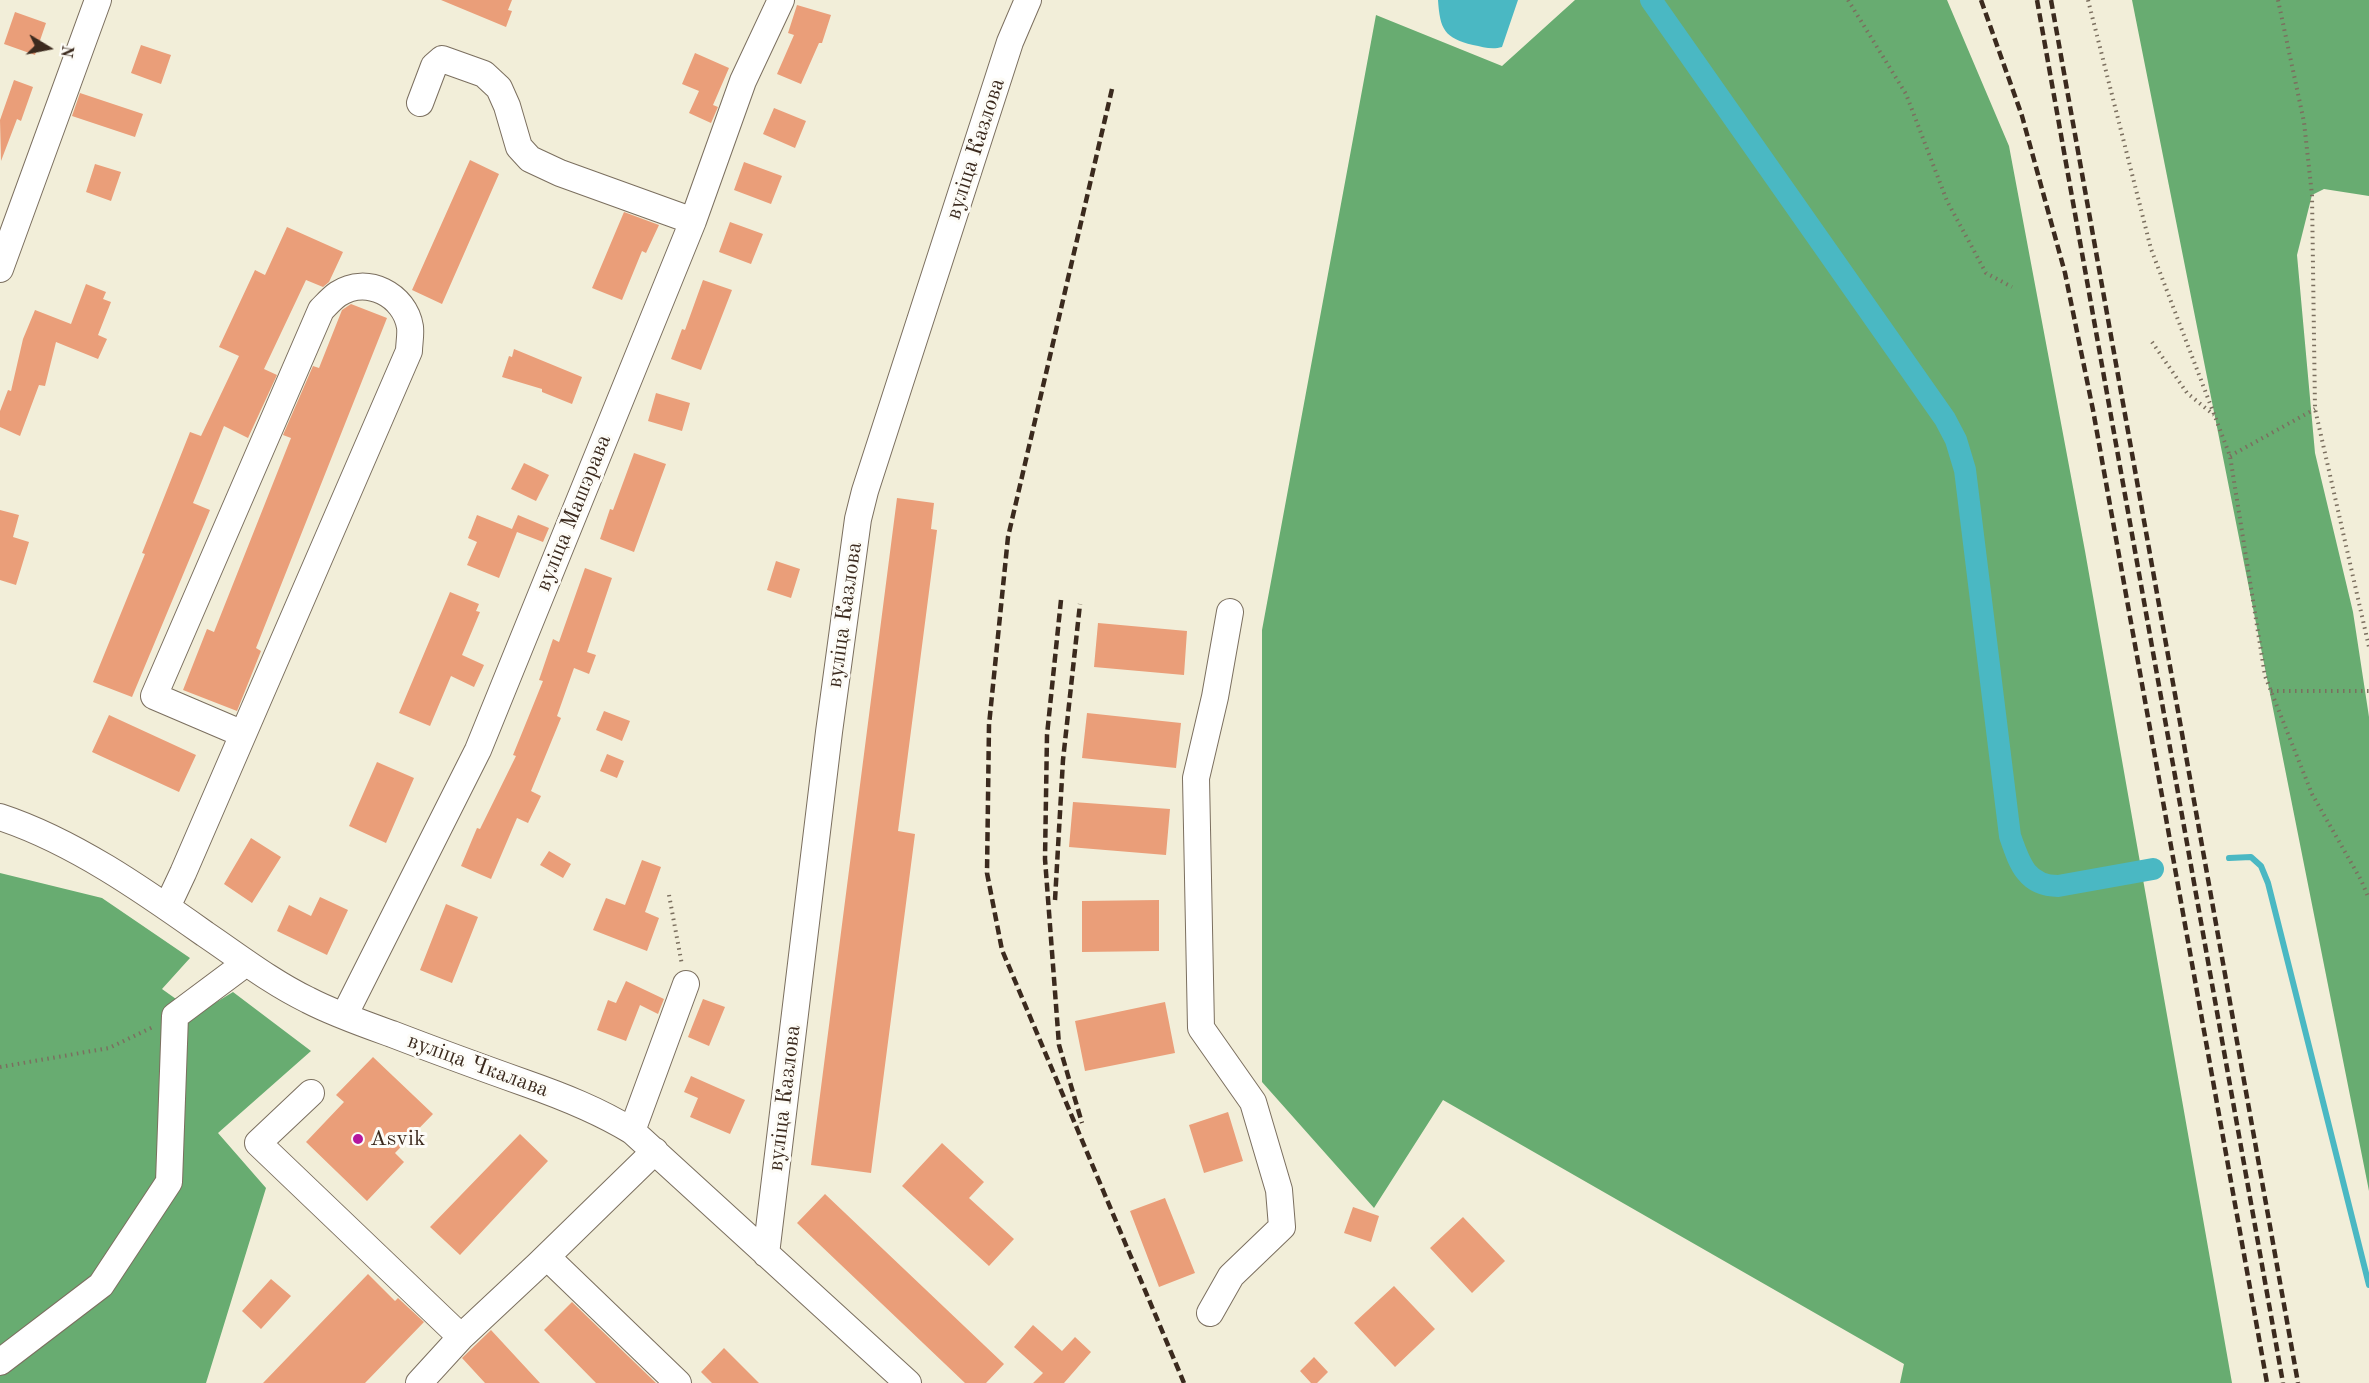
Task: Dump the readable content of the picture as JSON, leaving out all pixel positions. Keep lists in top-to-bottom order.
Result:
{
  "streets": {
    "street": ["вуліца Казлова", "вуліца Машэрава", "вуліца Чкалава"]
  },
  "crossings": [
    ["вуліца Казлова", "вуліца Чкалава"],
    ["вуліца Машэрава", "вуліца Чкалава"]
  ],
  "places": ["Asvik"],
  "north": "right"
}
